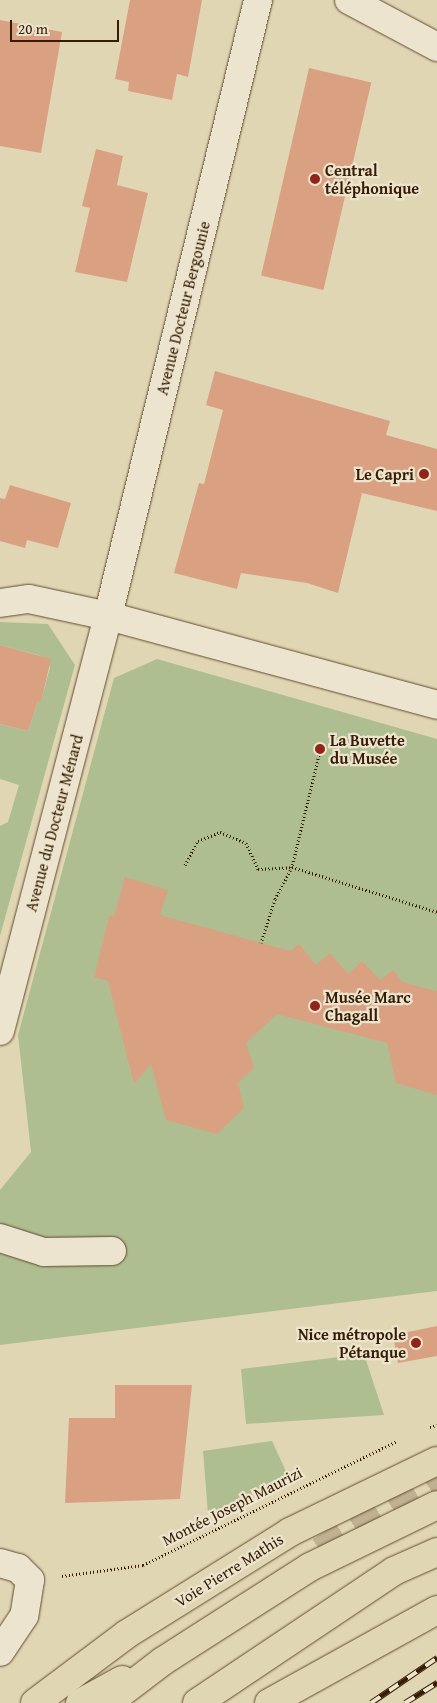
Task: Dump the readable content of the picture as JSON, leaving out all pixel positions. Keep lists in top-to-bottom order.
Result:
{
  "streets": {
    "highway": ["Voie Pierre Mathis"],
    "street": ["Avenue Docteur Bergounie", "Avenue du Docteur Ménard"],
    "path": ["Montée Joseph Maurizi"]
  },
  "crossings": [
    ["Avenue Docteur Bergounie", "Avenue du Docteur Ménard"]
  ],
  "places": [
    "Central téléphonique",
    "Le Capri",
    "La Buvette du Musée",
    "Musée Marc Chagall",
    "Nice métropole Pétanque"
  ],
  "scale_bar": "20 m"
}
